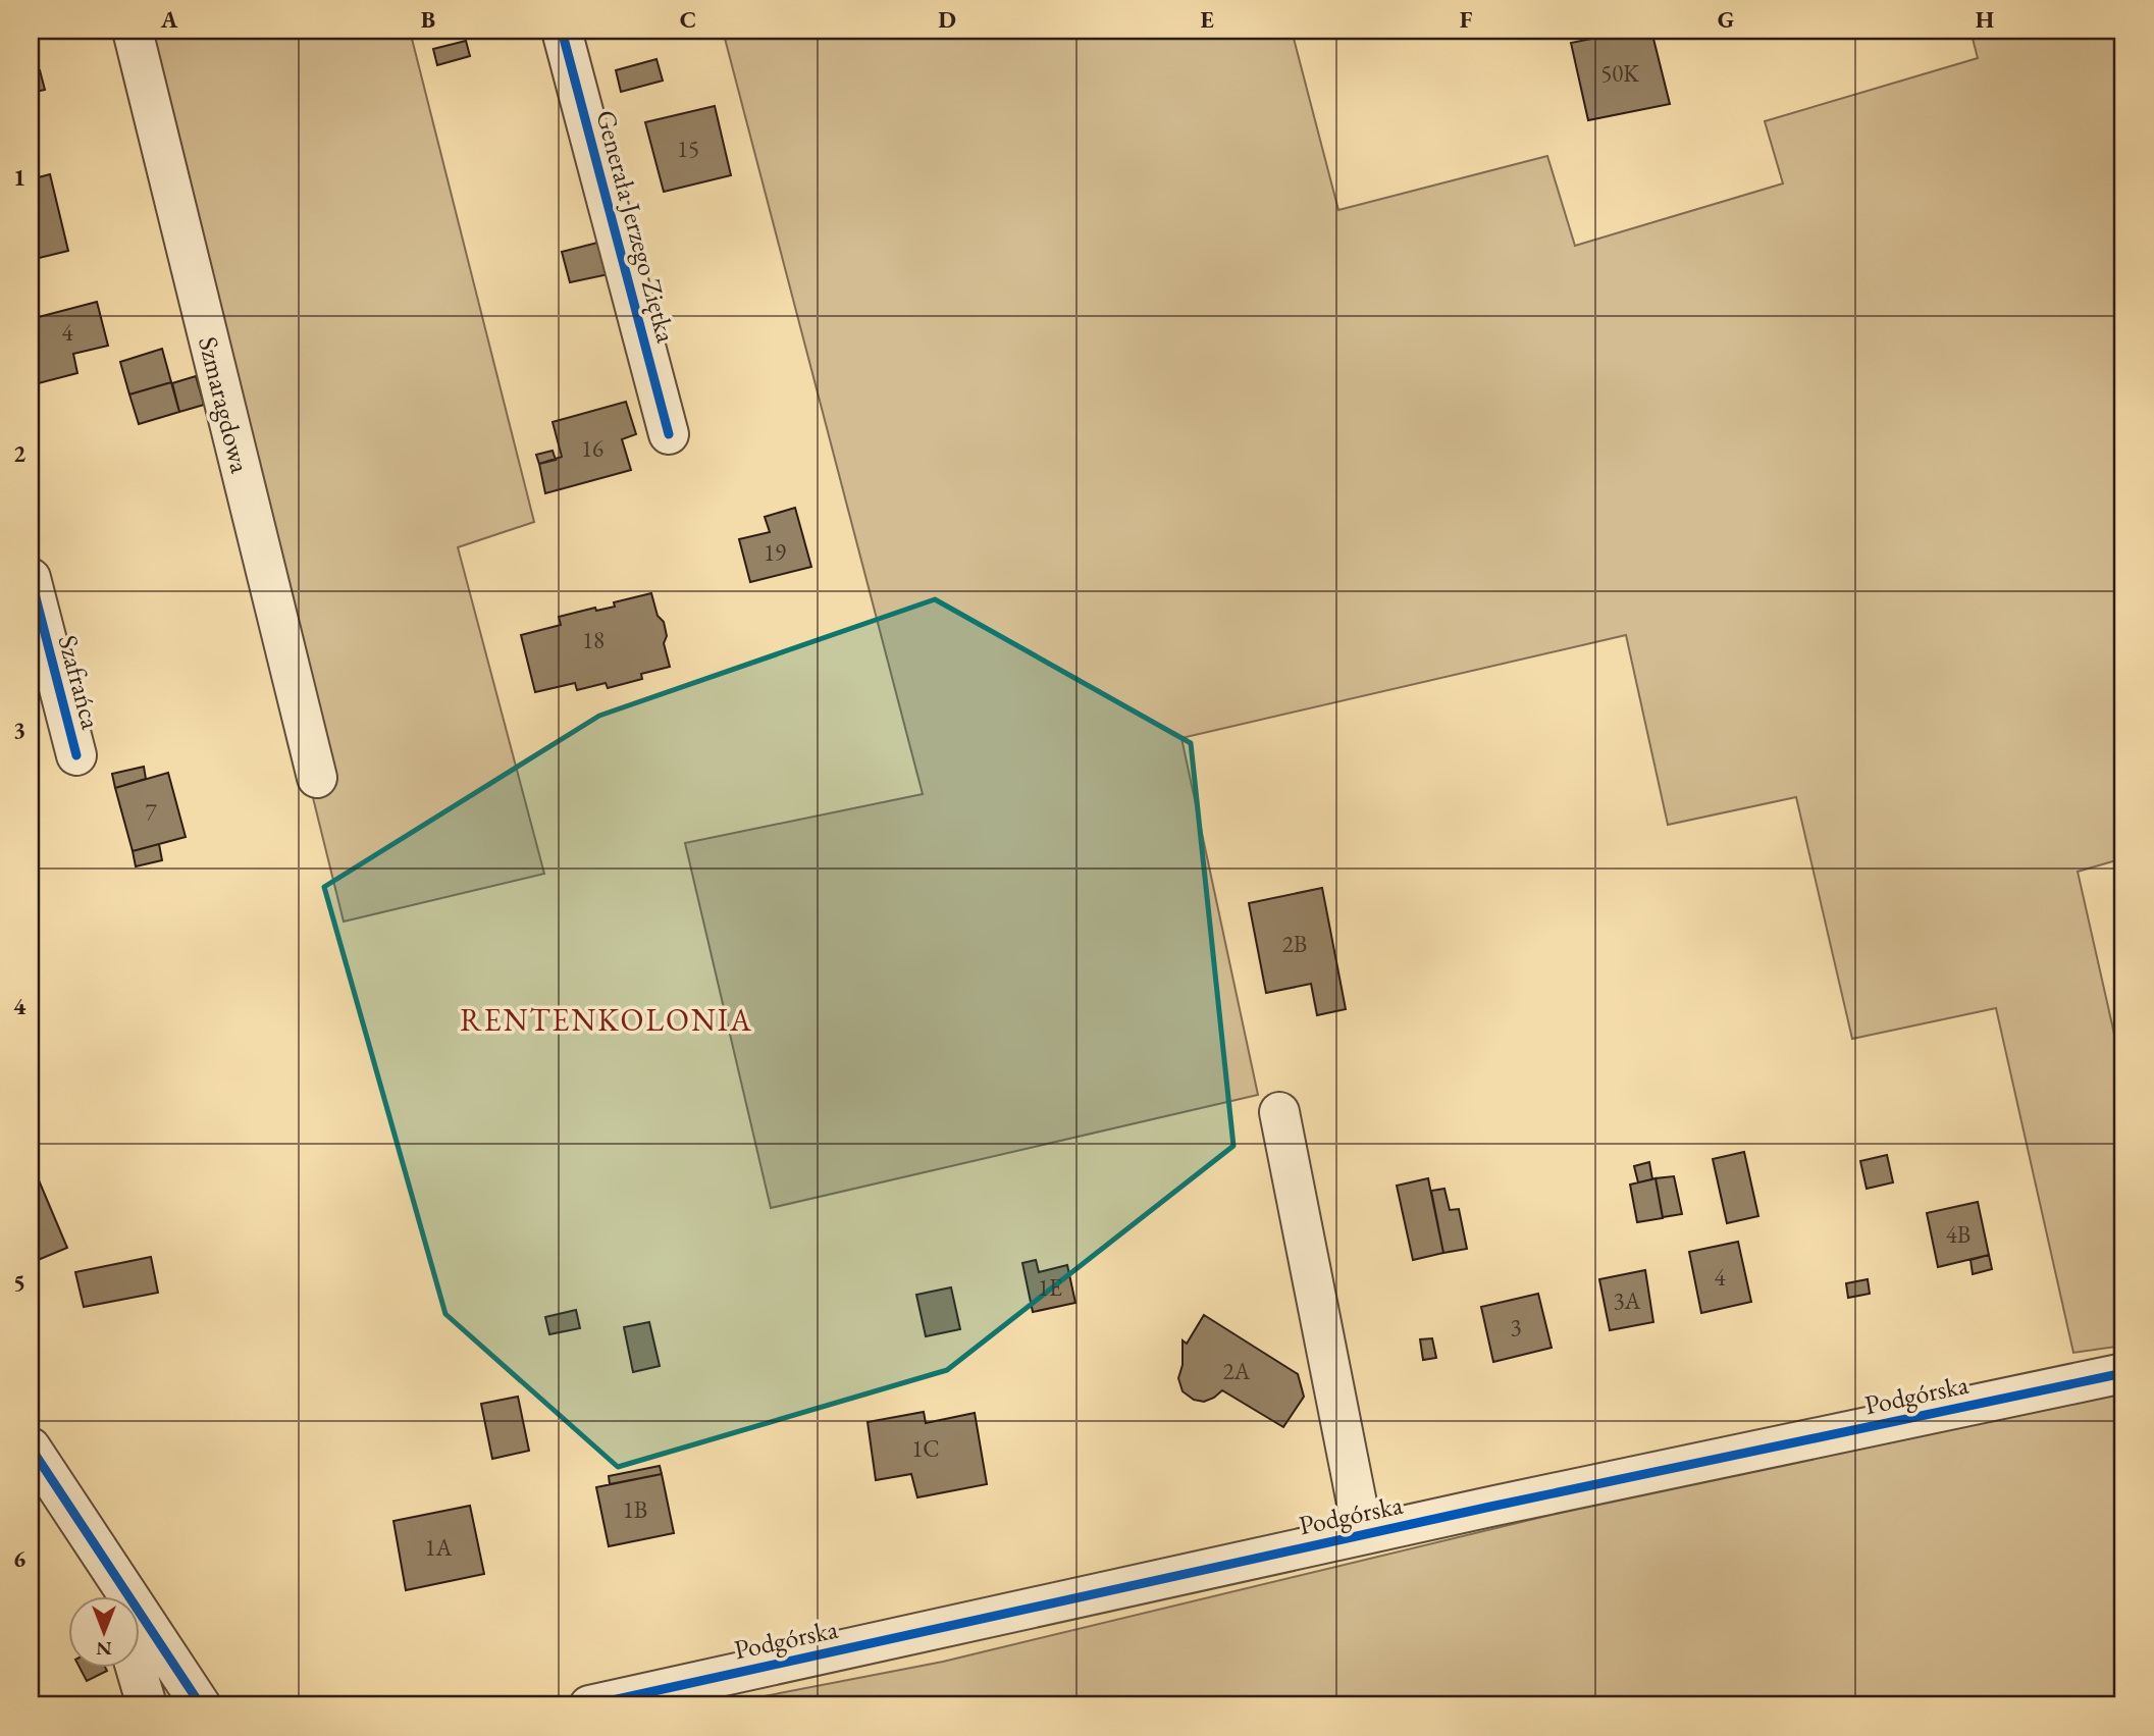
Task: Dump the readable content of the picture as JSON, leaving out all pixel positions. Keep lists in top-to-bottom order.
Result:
{
  "streets": {
    "street": [
      "Generała Jerzego Ziętka",
      "Szmaragdowa",
      "Szafrańca",
      "Podgórska"
    ]
  },
  "districts": ["RENTENKOLONIA"],
  "house_numbers": [
    "50K",
    "15",
    "4",
    "16",
    "19",
    "18",
    "7",
    "2B",
    "4B",
    "4",
    "1E",
    "3A",
    "3",
    "2A",
    "1C",
    "1B",
    "1A"
  ],
  "north": "bottom",
  "grid": {
    "columns": [
      "A",
      "B",
      "C",
      "D",
      "E",
      "F",
      "G",
      "H"
    ],
    "rows": [
      "1",
      "2",
      "3",
      "4",
      "5",
      "6"
    ]
  }
}
